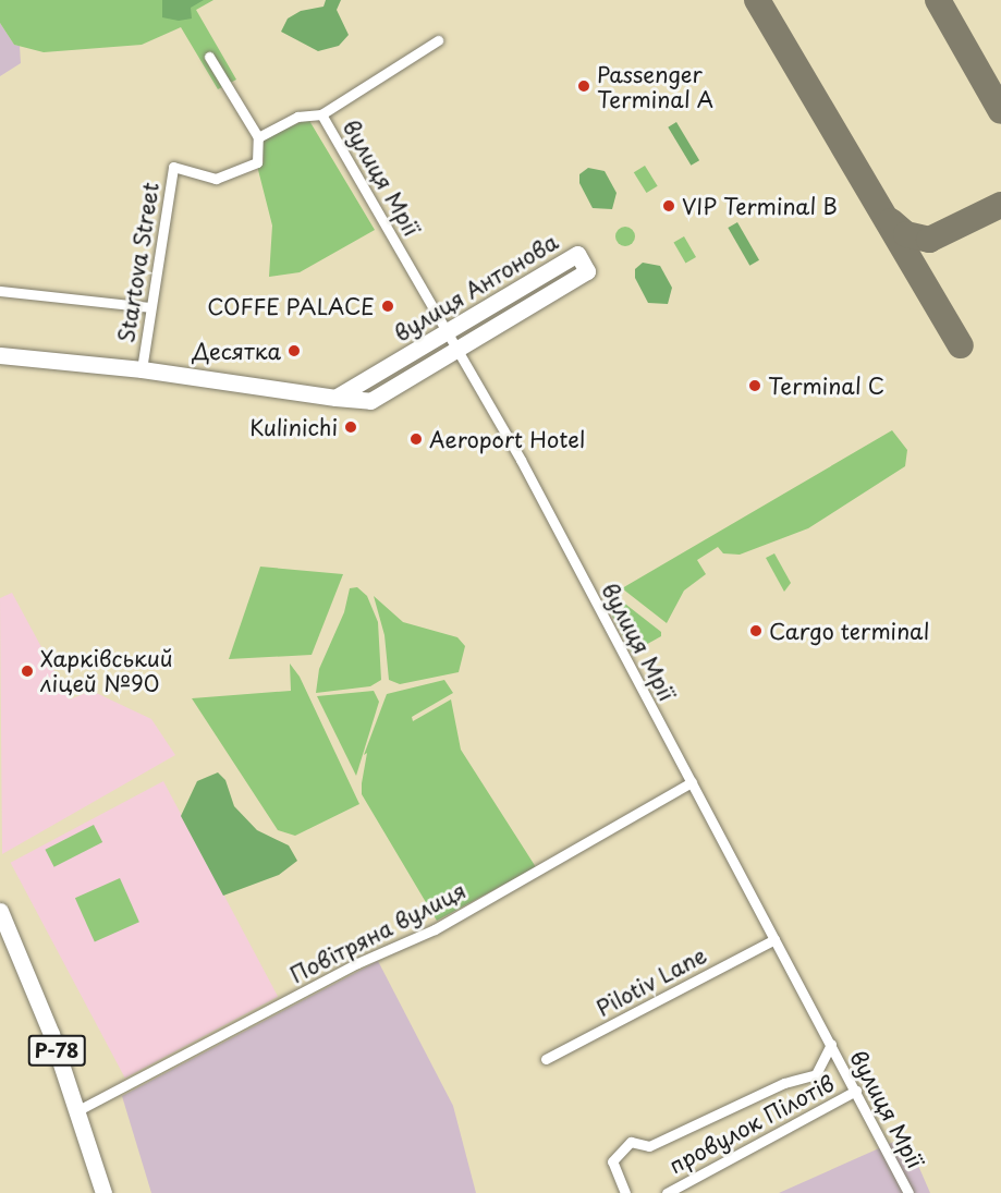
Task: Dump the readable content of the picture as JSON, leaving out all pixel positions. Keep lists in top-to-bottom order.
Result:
{
  "streets": {
    "main road": ["вулиця Антонова", "Р-78"],
    "street": [
      "вулиця Мрії",
      "Startova Street",
      "Повітряна вулиця",
      "Pilotiv Lane",
      "провулок Пілотів"
    ]
  },
  "crossings": [
    ["вулиця Мрії", "вулиця Антонова"],
    ["вулиця Мрії", "Повітряна вулиця"],
    ["вулиця Мрії", "Pilotiv Lane"],
    ["вулиця Мрії", "провулок Пілотів"],
    ["Startova Street", "вулиця Антонова"],
    ["Повітряна вулиця", "Р-78"]
  ],
  "places": [
    "Passenger Terminal A",
    "VIP Terminal B",
    "COFFE PALACE",
    "Десятка",
    "Terminal C",
    "Kulinichi",
    "Aeroport Hotel",
    "Cargo terminal",
    "Харківський ліцей №90"
  ]
}
